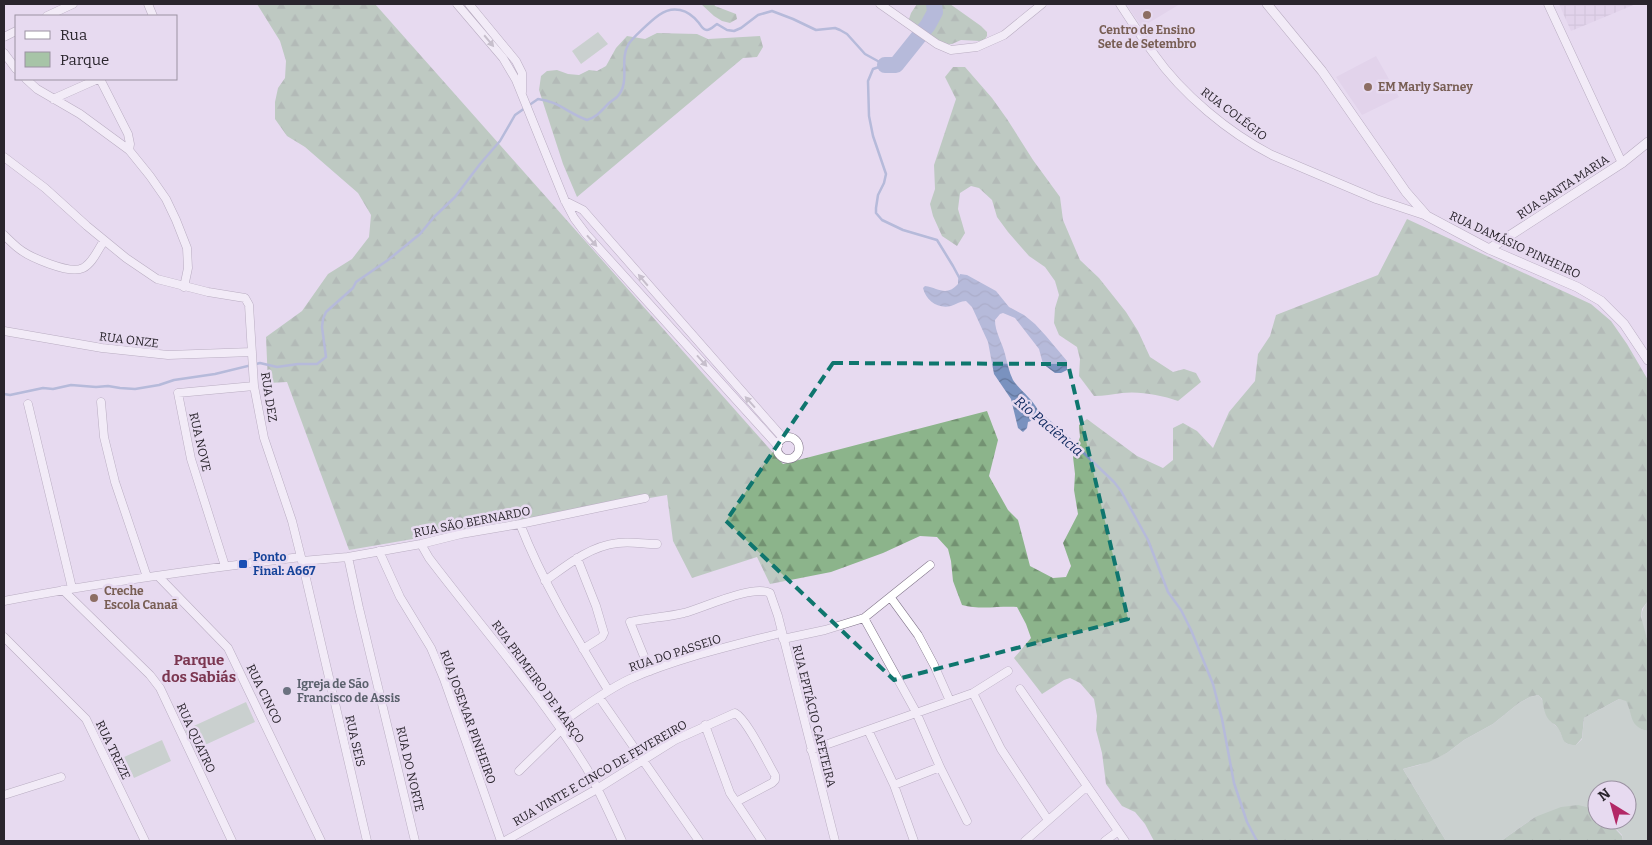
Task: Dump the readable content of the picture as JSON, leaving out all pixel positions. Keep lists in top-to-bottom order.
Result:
{
  "streets": {
    "street": [
      "RUA COLÉGIO",
      "RUA SANTA MARIA",
      "RUA DAMÁSIO PINHEIRO",
      "RUA ONZE",
      "RUA DEZ",
      "RUA NOVE",
      "RUA SÃO BERNARDO",
      "RUA DO PASSEIO",
      "RUA PRIMEIRO DE MARÇO",
      "RUA CINCO",
      "RUA EPITÁCIO CAFETEIRA",
      "RUA JOSEMAR PINHEIRO",
      "RUA QUATRO",
      "RUA SEIS",
      "RUA TREZE",
      "RUA DO NORTE",
      "RUA VINTE E CINCO DE FEVEREIRO"
    ]
  },
  "crossings": [
    ["RUA COLÉGIO", "RUA DAMÁSIO PINHEIRO"],
    ["RUA SANTA MARIA", "RUA DAMÁSIO PINHEIRO"],
    ["RUA ONZE", "RUA DEZ"],
    ["RUA DEZ", "RUA NOVE"],
    ["RUA DEZ", "RUA SÃO BERNARDO"],
    ["RUA DEZ", "RUA SEIS"],
    ["RUA NOVE", "RUA SÃO BERNARDO"],
    ["RUA SÃO BERNARDO", "RUA PRIMEIRO DE MARÇO"],
    ["RUA SÃO BERNARDO", "RUA CINCO"],
    ["RUA SÃO BERNARDO", "RUA JOSEMAR PINHEIRO"],
    ["RUA SÃO BERNARDO", "RUA QUATRO"],
    ["RUA SÃO BERNARDO", "RUA SEIS"],
    ["RUA SÃO BERNARDO", "RUA DO NORTE"],
    ["RUA DO PASSEIO", "RUA PRIMEIRO DE MARÇO"],
    ["RUA DO PASSEIO", "RUA EPITÁCIO CAFETEIRA"],
    ["RUA PRIMEIRO DE MARÇO", "RUA VINTE E CINCO DE FEVEREIRO"]
  ],
  "districts": ["Parque dos Sabiás"],
  "water": ["Rio Paciência"],
  "places": {
    "other": [
      "Centro de Ensino Sete de Setembro",
      "EM Marly Sarney",
      "Creche Escola Canaã",
      "Igreja de São Francisco de Assis"
    ],
    "transit": ["Ponto Final: A667"]
  },
  "legend": ["Rua", "Parque"],
  "north": "top left"
}
